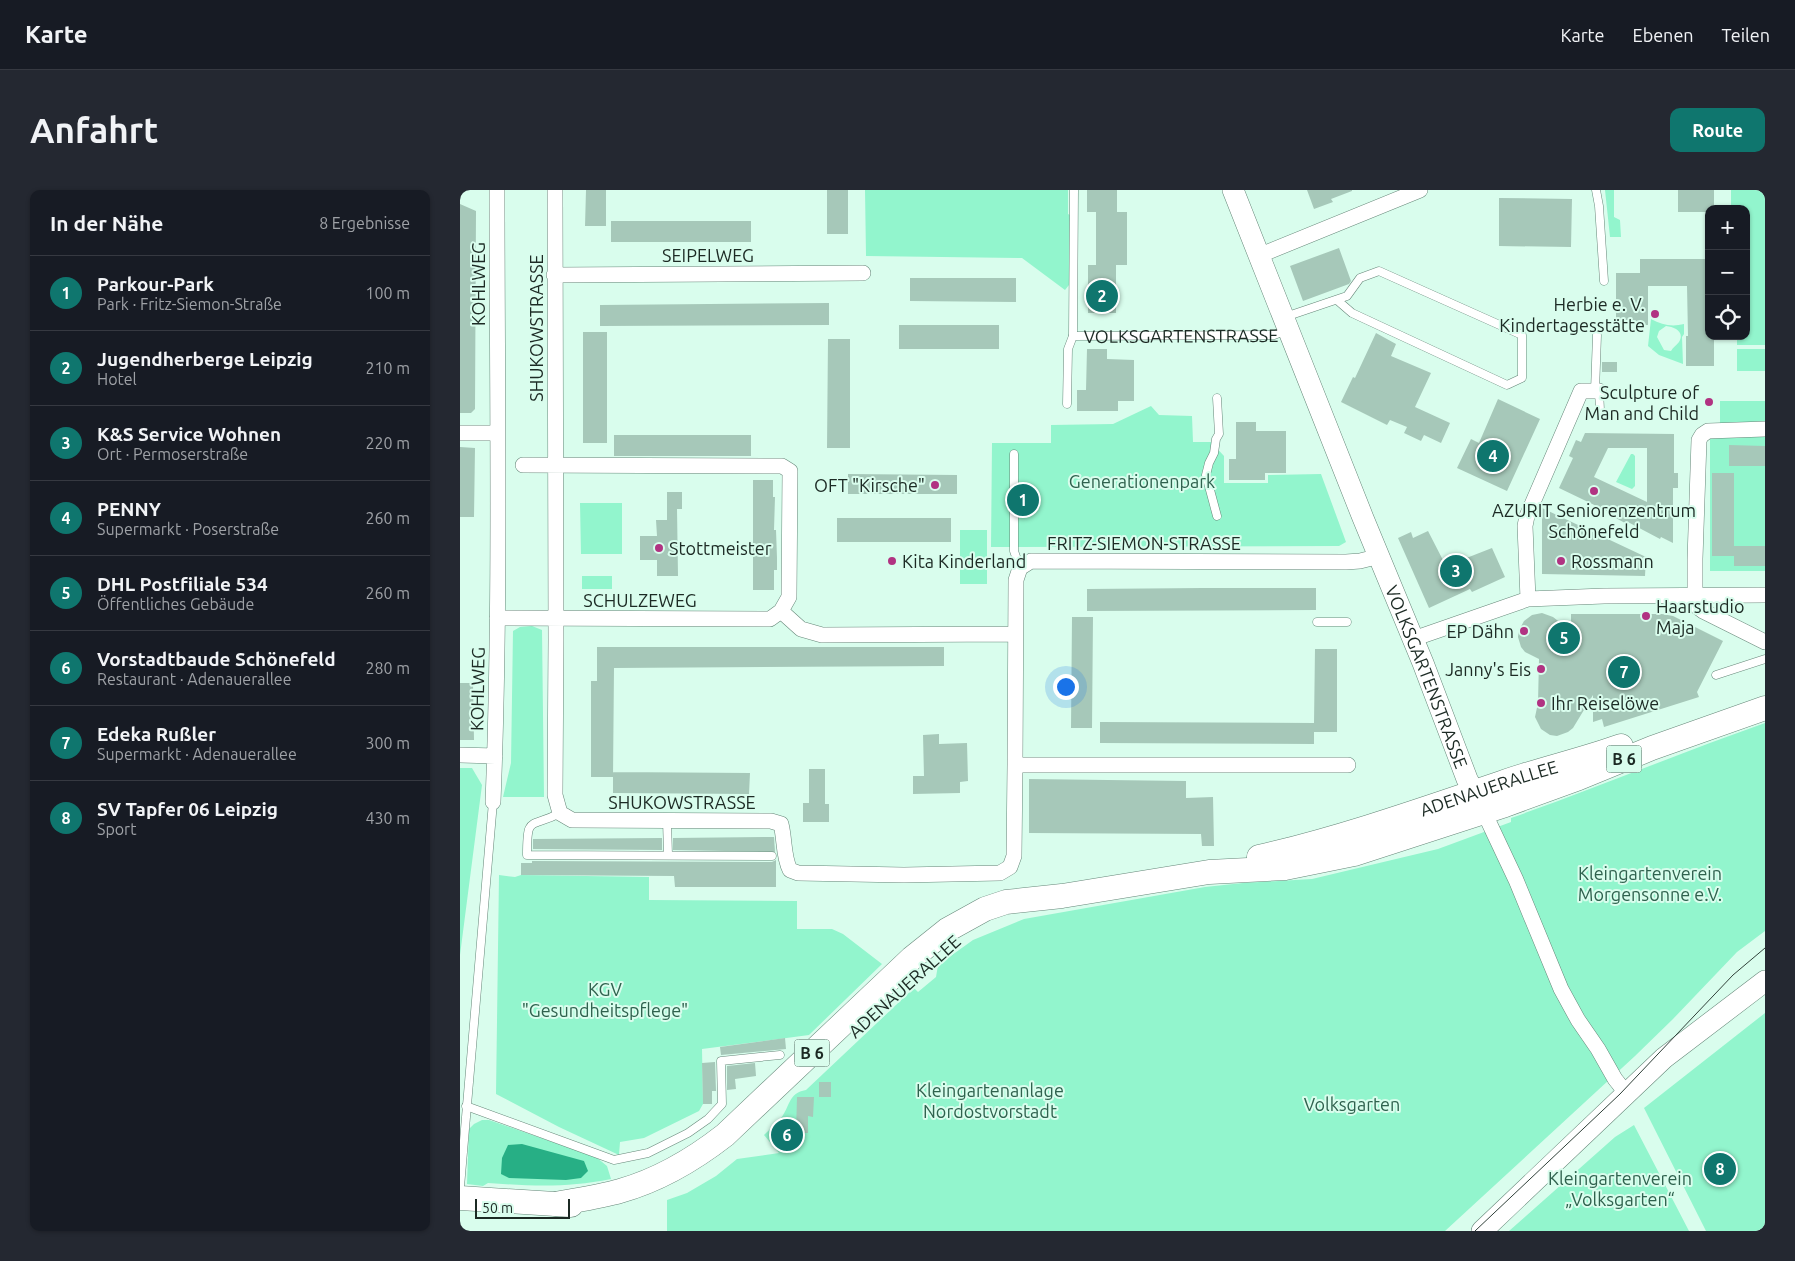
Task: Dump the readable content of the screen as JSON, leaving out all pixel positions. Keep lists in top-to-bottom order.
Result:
{
  "streets": {
    "main road": ["VOLKSGARTENSTRASSE", "B 6", "ADENAUERALLEE"],
    "street": [
      "SEIPELWEG",
      "KOHLWEG",
      "SHUKOWSTRASSE",
      "FRITZ-SIEMON-STRASSE",
      "SCHULZEWEG"
    ]
  },
  "crossings": [
    ["SEIPELWEG", "SHUKOWSTRASSE"],
    ["KOHLWEG", "SCHULZEWEG"],
    ["SHUKOWSTRASSE", "SCHULZEWEG"],
    ["VOLKSGARTENSTRASSE", "FRITZ-SIEMON-STRASSE"],
    ["VOLKSGARTENSTRASSE", "ADENAUERALLEE"]
  ],
  "parks": [
    "Generationenpark",
    "Kleingartenverein Morgensonne e.V.",
    "KGV \"Gesundheitspflege\"",
    "Kleingartenanlage Nordostvorstadt",
    "Volksgarten",
    "Kleingartenverein „Volksgarten“"
  ],
  "places": [
    "Herbie e. V. Kindertagesstätte",
    "Sculpture of Man and Child",
    "OFT \"Kirsche\"",
    "AZURIT Seniorenzentrum Schönefeld",
    "Stottmeister",
    "Kita Kinderland",
    "Rossmann",
    "Haarstudio Maja",
    "EP Dähn",
    "Janny's Eis",
    "Ihr Reiselöwe"
  ],
  "scale_bar": "50 m",
  "page": {
    "header": "Karte",
    "nav": ["Karte", "Ebenen", "Teilen"],
    "buttons": "Route",
    "title": "Anfahrt",
    "heading": ["In der Nähe", "8 Ergebnisse"],
    "map_buttons": ["+", "−"],
    "list": [
      {
        "mark": "1",
        "name": "Parkour-Park",
        "note": "Park · Fritz-Siemon-Straße",
        "value": "100 m"
      },
      {
        "mark": "2",
        "name": "Jugendherberge Leipzig",
        "note": "Hotel",
        "value": "210 m"
      },
      {
        "mark": "3",
        "name": "K&S Service Wohnen",
        "note": "Ort · Permoserstraße",
        "value": "220 m"
      },
      {
        "mark": "4",
        "name": "PENNY",
        "note": "Supermarkt · Poserstraße",
        "value": "260 m"
      },
      {
        "mark": "5",
        "name": "DHL Postfiliale 534",
        "note": "Öffentliches Gebäude",
        "value": "260 m"
      },
      {
        "mark": "6",
        "name": "Vorstadtbaude Schönefeld",
        "note": "Restaurant · Adenauerallee",
        "value": "280 m"
      },
      {
        "mark": "7",
        "name": "Edeka Rußler",
        "note": "Supermarkt · Adenauerallee",
        "value": "300 m"
      },
      {
        "mark": "8",
        "name": "SV Tapfer 06 Leipzig",
        "note": "Sport",
        "value": "430 m"
      }
    ],
    "pins": [
      "2",
      "4",
      "1",
      "3",
      "5",
      "7",
      "6",
      "8"
    ],
    "scale": "50 m"
  }
}
